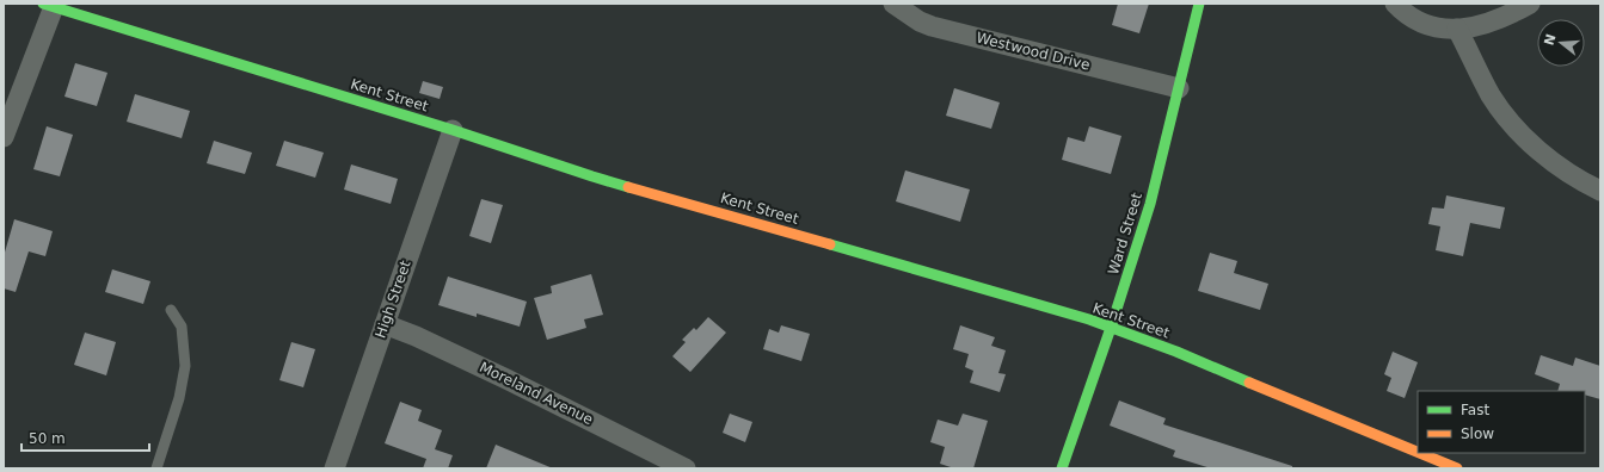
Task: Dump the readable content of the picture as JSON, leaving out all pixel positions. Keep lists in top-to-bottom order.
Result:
{
  "streets": {
    "street": [
      "Westwood Drive",
      "Kent Street",
      "Ward Street",
      "High Street",
      "Moreland Avenue"
    ]
  },
  "crossings": [
    ["Westwood Drive", "Ward Street"],
    ["Kent Street", "Ward Street"],
    ["Kent Street", "High Street"],
    ["High Street", "Moreland Avenue"]
  ],
  "legend": ["Fast", "Slow"],
  "scale_bar": "50 m",
  "north": "left"
}
